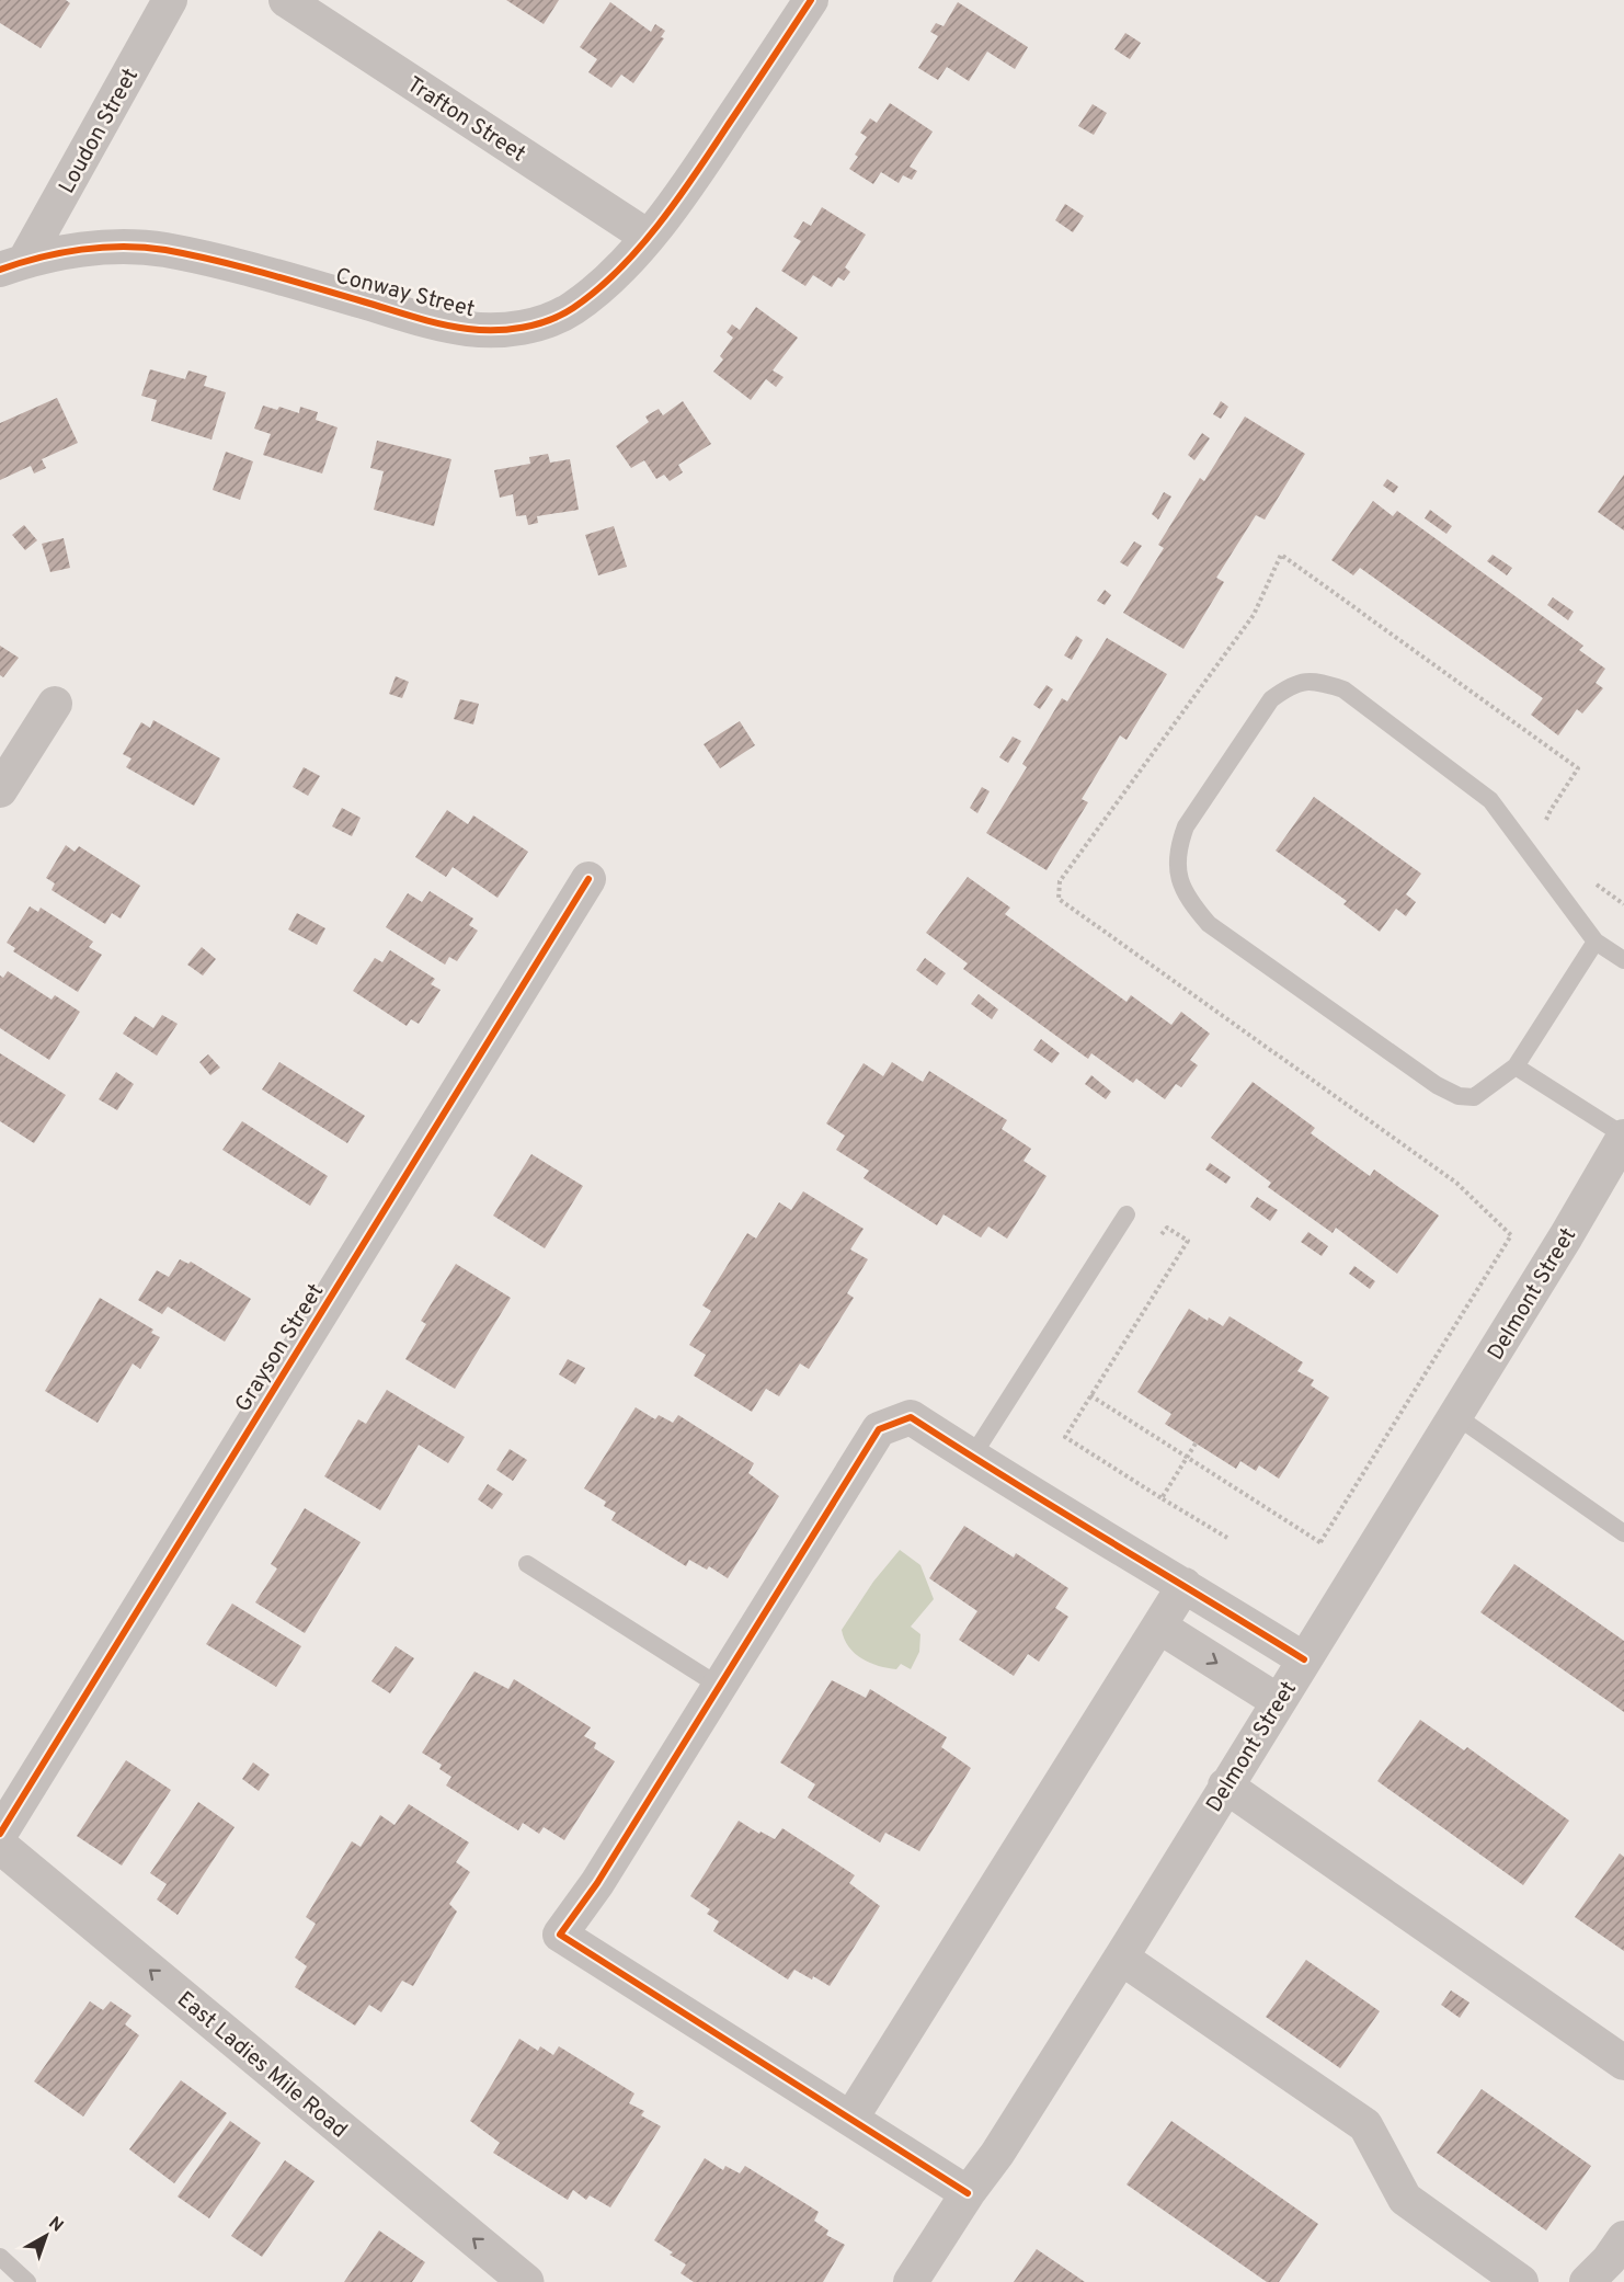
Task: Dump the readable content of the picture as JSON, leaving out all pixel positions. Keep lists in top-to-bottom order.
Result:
{
  "streets": {
    "street": [
      "Trafton Street",
      "Loudon Street",
      "Conway Street",
      "Delmont Street",
      "Grayson Street",
      "East Ladies Mile Road"
    ]
  },
  "crossings": [
    ["Trafton Street", "Conway Street"],
    ["Loudon Street", "Conway Street"]
  ],
  "one_way": ["East Ladies Mile Road"],
  "north": "top right"
}
